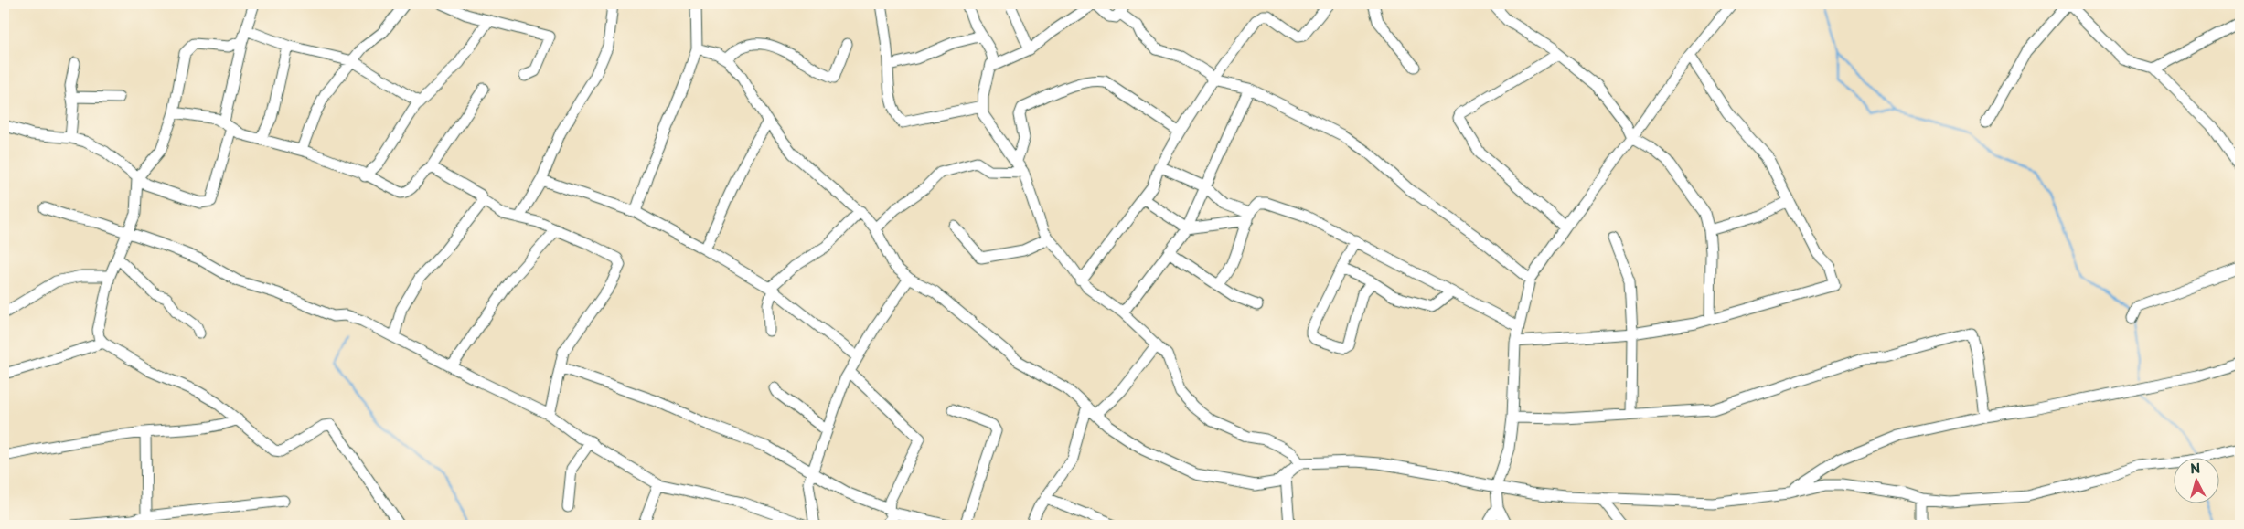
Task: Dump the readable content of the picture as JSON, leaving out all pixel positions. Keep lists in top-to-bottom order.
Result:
{
  "north": "top"
}
